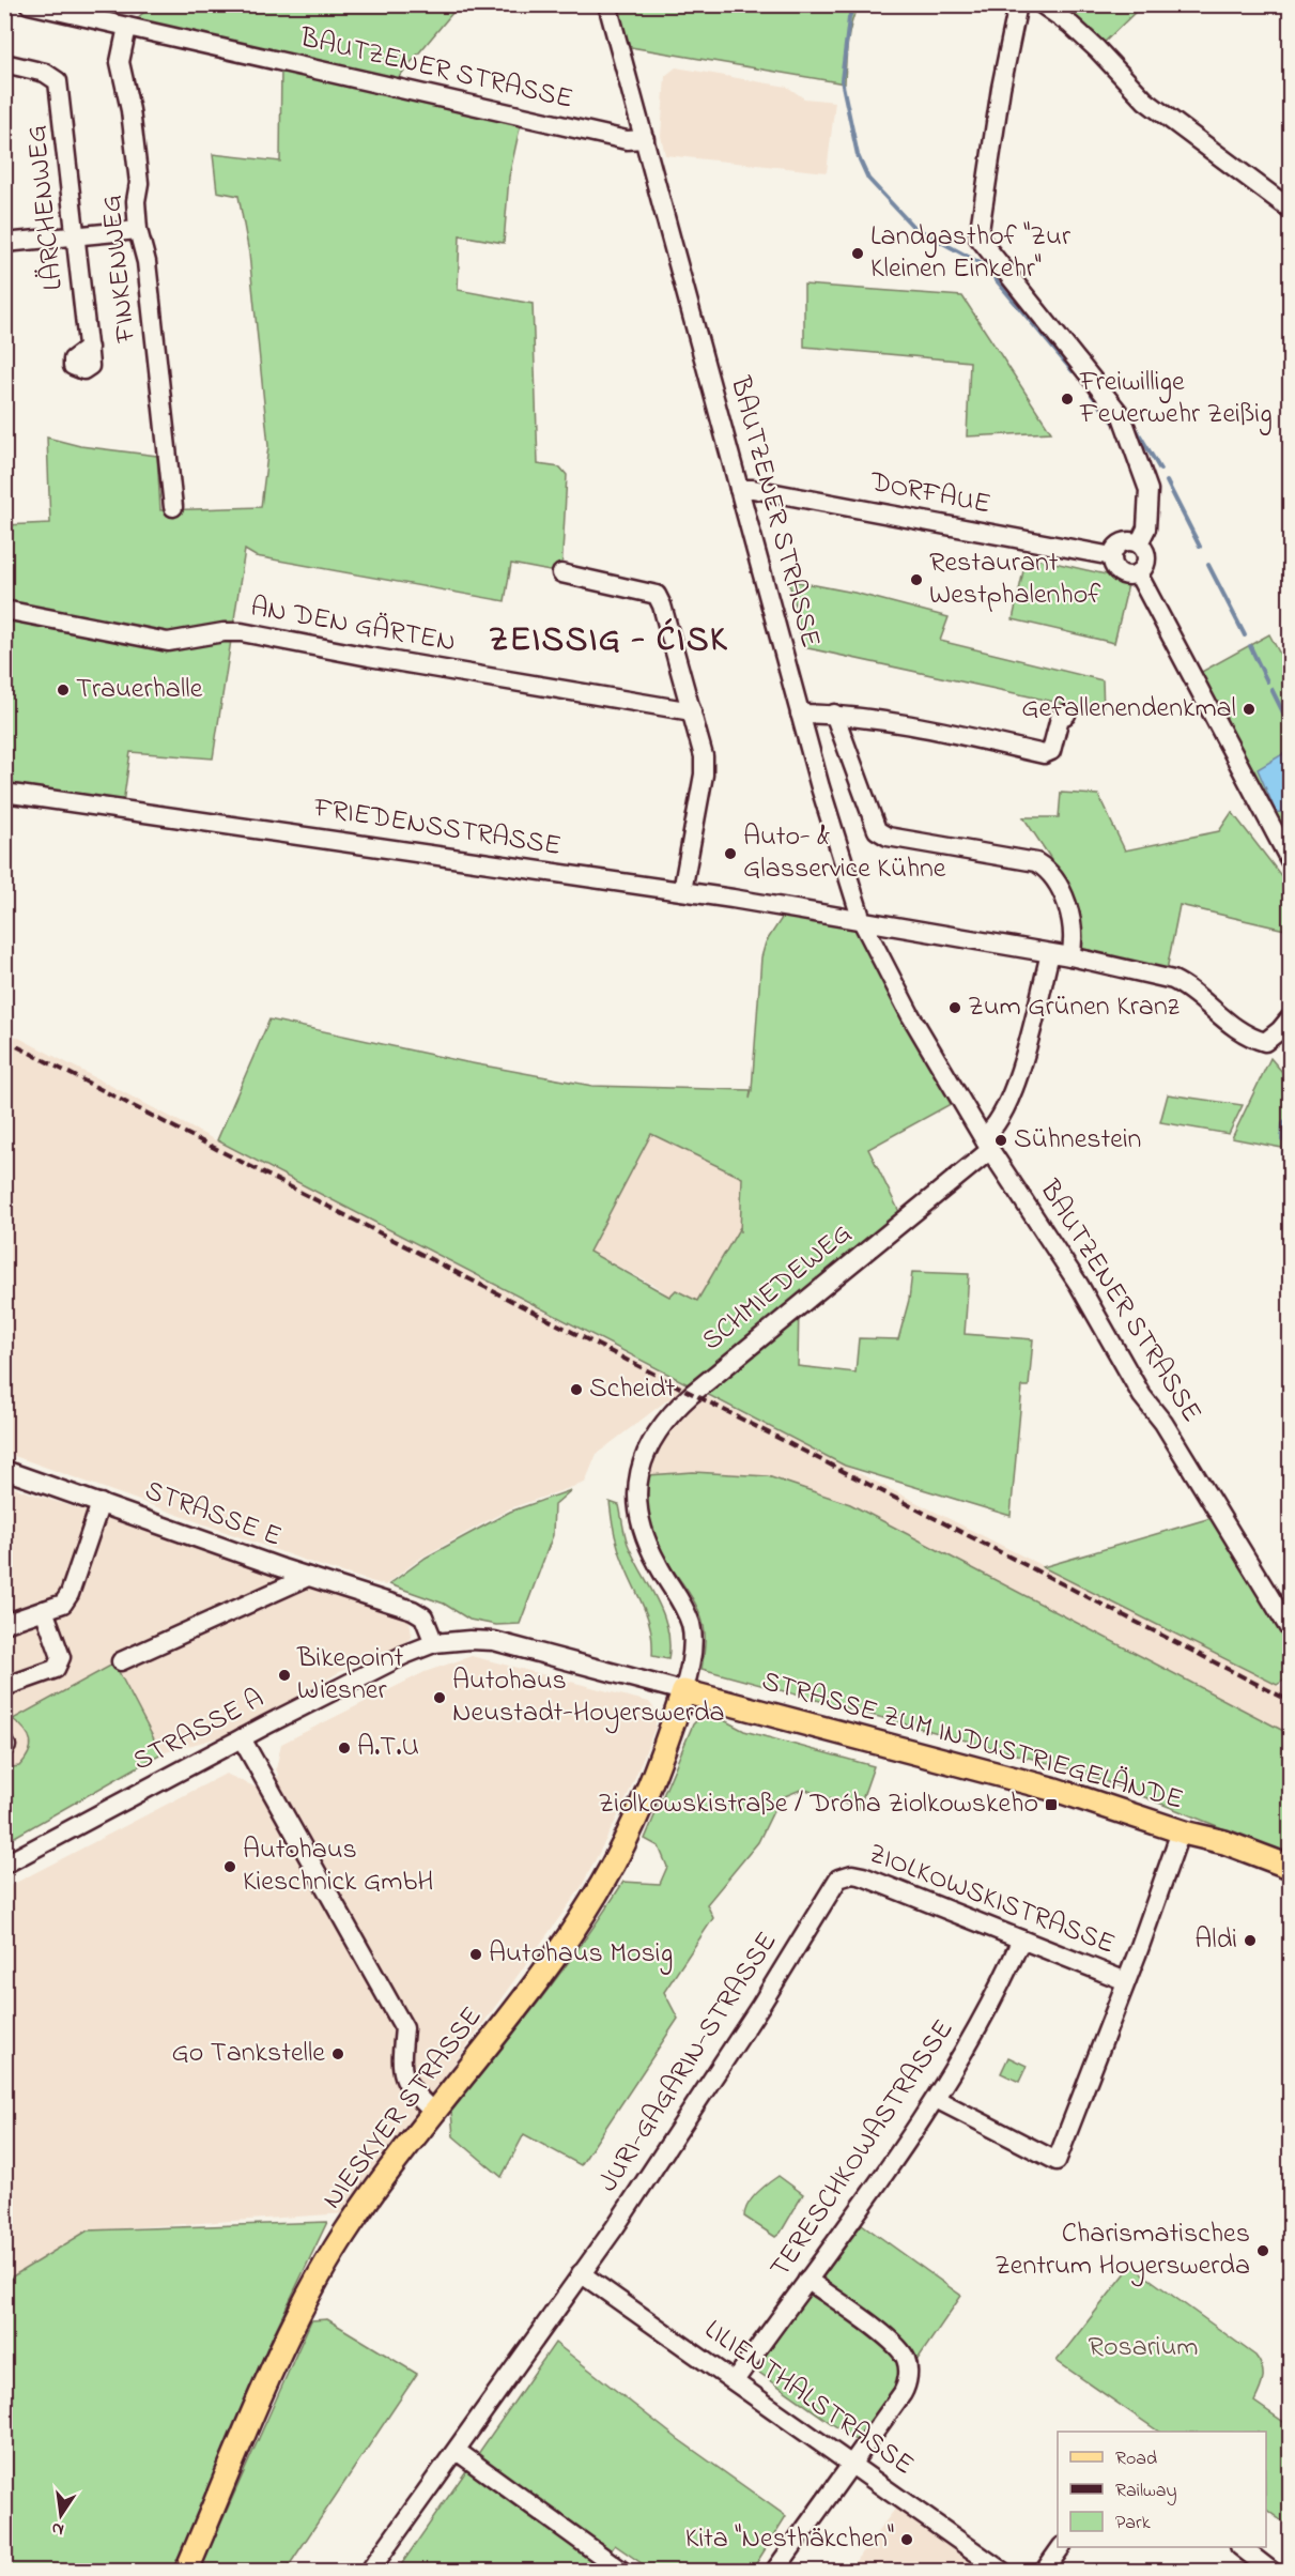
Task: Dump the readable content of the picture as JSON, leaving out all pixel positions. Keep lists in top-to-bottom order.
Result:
{
  "streets": {
    "main road": ["STRASSE ZUM INDUSTRIEGELÄNDE", "NIESKYER STRASSE"],
    "street": [
      "BAUTZENER STRASSE",
      "LÄRCHENWEG",
      "FINKENWEG",
      "DORFAUE",
      "AN DEN GÄRTEN",
      "FRIEDENSSTRASSE",
      "SCHMIEDEWEG",
      "STRASSE E",
      "STRASSE A",
      "ZIOLKOWSKISTRASSE",
      "JURI-GAGARIN-STRASSE",
      "TERESCHKOWASTRASSE",
      "LILIENTHALSTRASSE"
    ]
  },
  "crossings": [
    ["BAUTZENER STRASSE", "FINKENWEG"],
    ["BAUTZENER STRASSE", "DORFAUE"],
    ["BAUTZENER STRASSE", "FRIEDENSSTRASSE"],
    ["BAUTZENER STRASSE", "SCHMIEDEWEG"],
    ["FRIEDENSSTRASSE", "SCHMIEDEWEG"],
    ["SCHMIEDEWEG", "STRASSE A"],
    ["SCHMIEDEWEG", "STRASSE ZUM INDUSTRIEGELÄNDE"],
    ["SCHMIEDEWEG", "NIESKYER STRASSE"],
    ["STRASSE E", "STRASSE A"],
    ["STRASSE A", "STRASSE ZUM INDUSTRIEGELÄNDE"],
    ["STRASSE A", "NIESKYER STRASSE"],
    ["STRASSE ZUM INDUSTRIEGELÄNDE", "ZIOLKOWSKISTRASSE"],
    ["STRASSE ZUM INDUSTRIEGELÄNDE", "NIESKYER STRASSE"],
    ["ZIOLKOWSKISTRASSE", "JURI-GAGARIN-STRASSE"],
    ["ZIOLKOWSKISTRASSE", "TERESCHKOWASTRASSE"],
    ["JURI-GAGARIN-STRASSE", "LILIENTHALSTRASSE"],
    ["TERESCHKOWASTRASSE", "LILIENTHALSTRASSE"]
  ],
  "districts": ["ZEISSIG - ĆISK"],
  "parks": ["Rosarium"],
  "places": {
    "other": [
      "Landgasthof \"Zur Kleinen Einkehr\"",
      "Freiwillige Feuerwehr Zeißig",
      "Restaurant Westphalenhof",
      "Trauerhalle",
      "Gefallenendenkmal",
      "Auto- & Glasservice Kühne",
      "Zum Grünen Kranz",
      "Sühnestein",
      "Scheidt",
      "Bikepoint Wiesner",
      "Autohaus Neustadt-Hoyerswerda",
      "A.T.U",
      "Autohaus Kieschnick GmbH",
      "Aldi",
      "Autohaus Mosig",
      "Go Tankstelle",
      "Charismatisches Zentrum Hoyerswerda",
      "Kita \"Nesthäkchen\""
    ],
    "transit": ["Ziolkowskistraße / Dróha Ziolkowskeho"]
  },
  "legend": ["Road", "Railway", "Park"],
  "north": "bottom"
}
